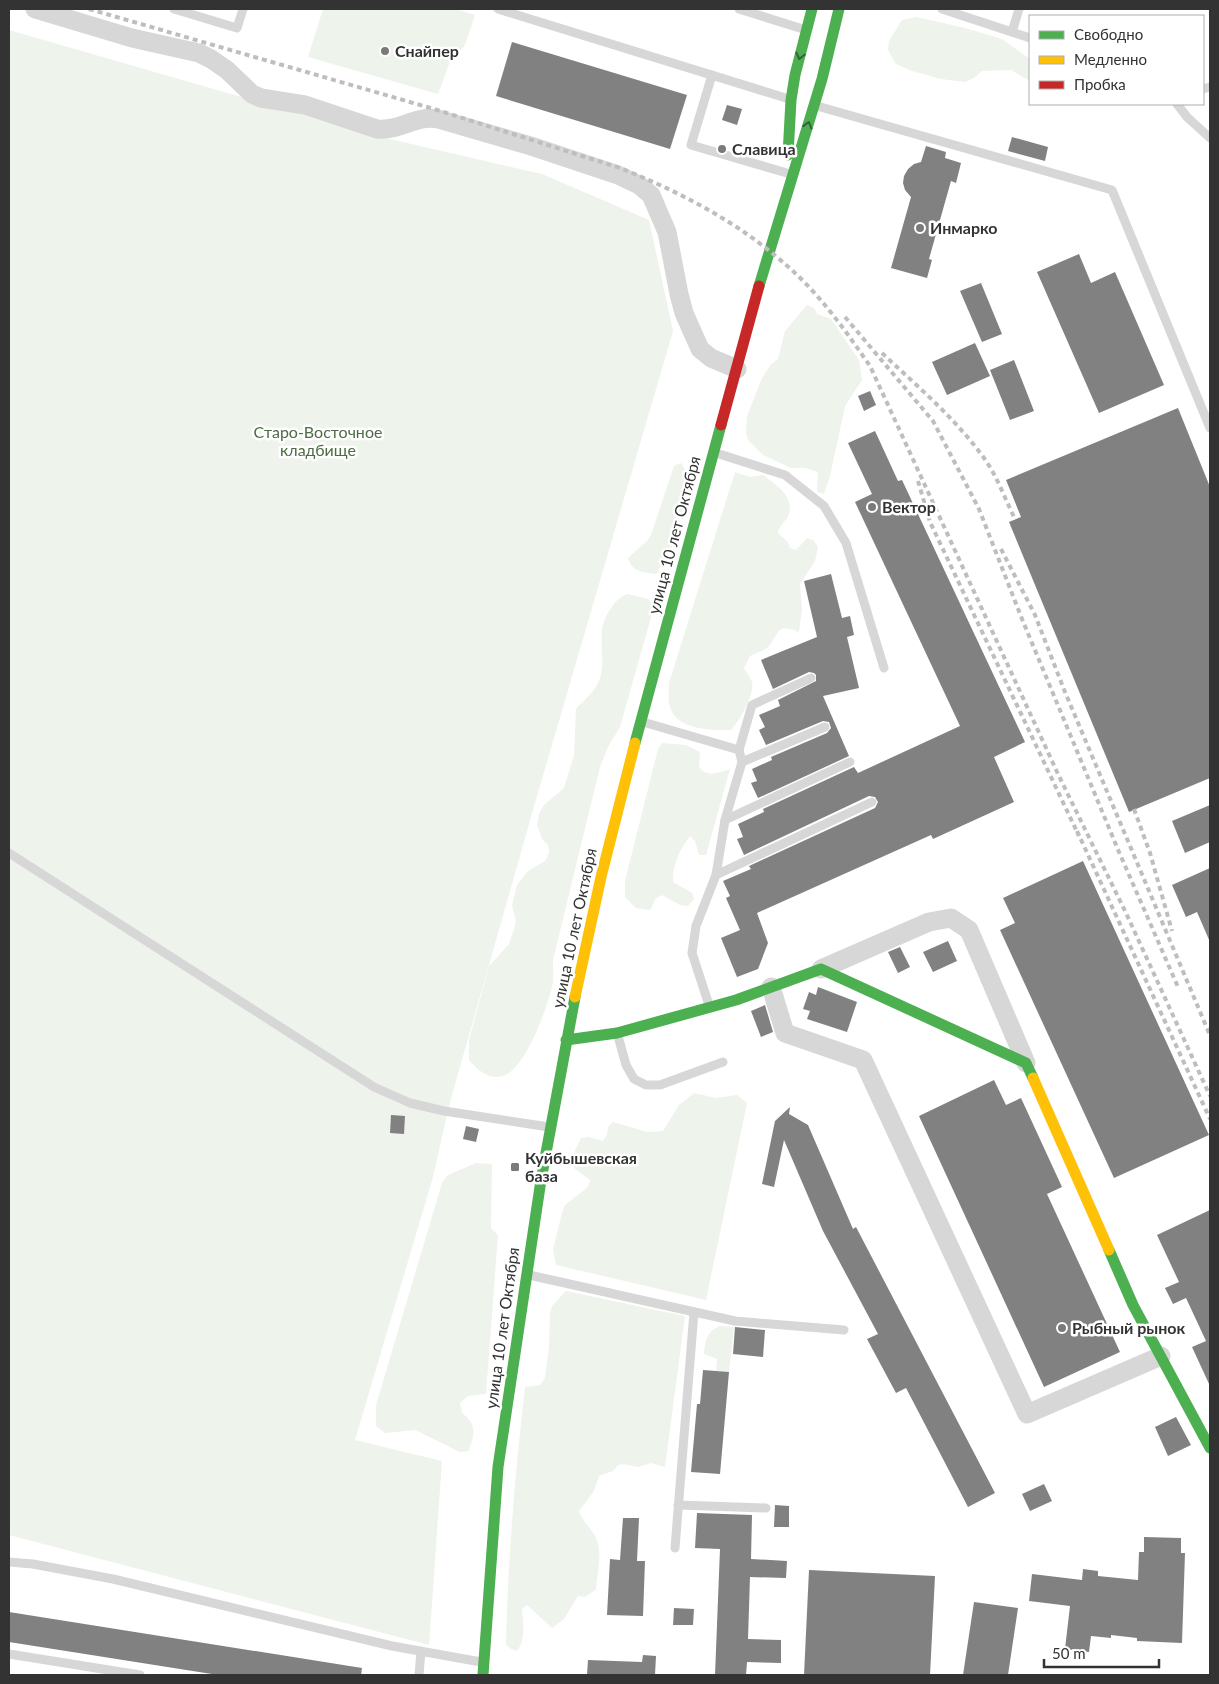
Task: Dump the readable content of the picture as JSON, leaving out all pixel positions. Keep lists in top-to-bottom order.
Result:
{
  "streets": {
    "main road": ["улица 10 лет Октября"]
  },
  "parks": ["Старо-Восточное кладбище"],
  "places": {
    "other": [
      "Снайпер",
      "Славица",
      "Инмарко",
      "Вектор",
      "Рыбный рынок"
    ],
    "transit": ["Куйбышевская база"]
  },
  "legend": ["Свободно", "Медленно", "Пробка"],
  "scale_bar": "50 m"
}
